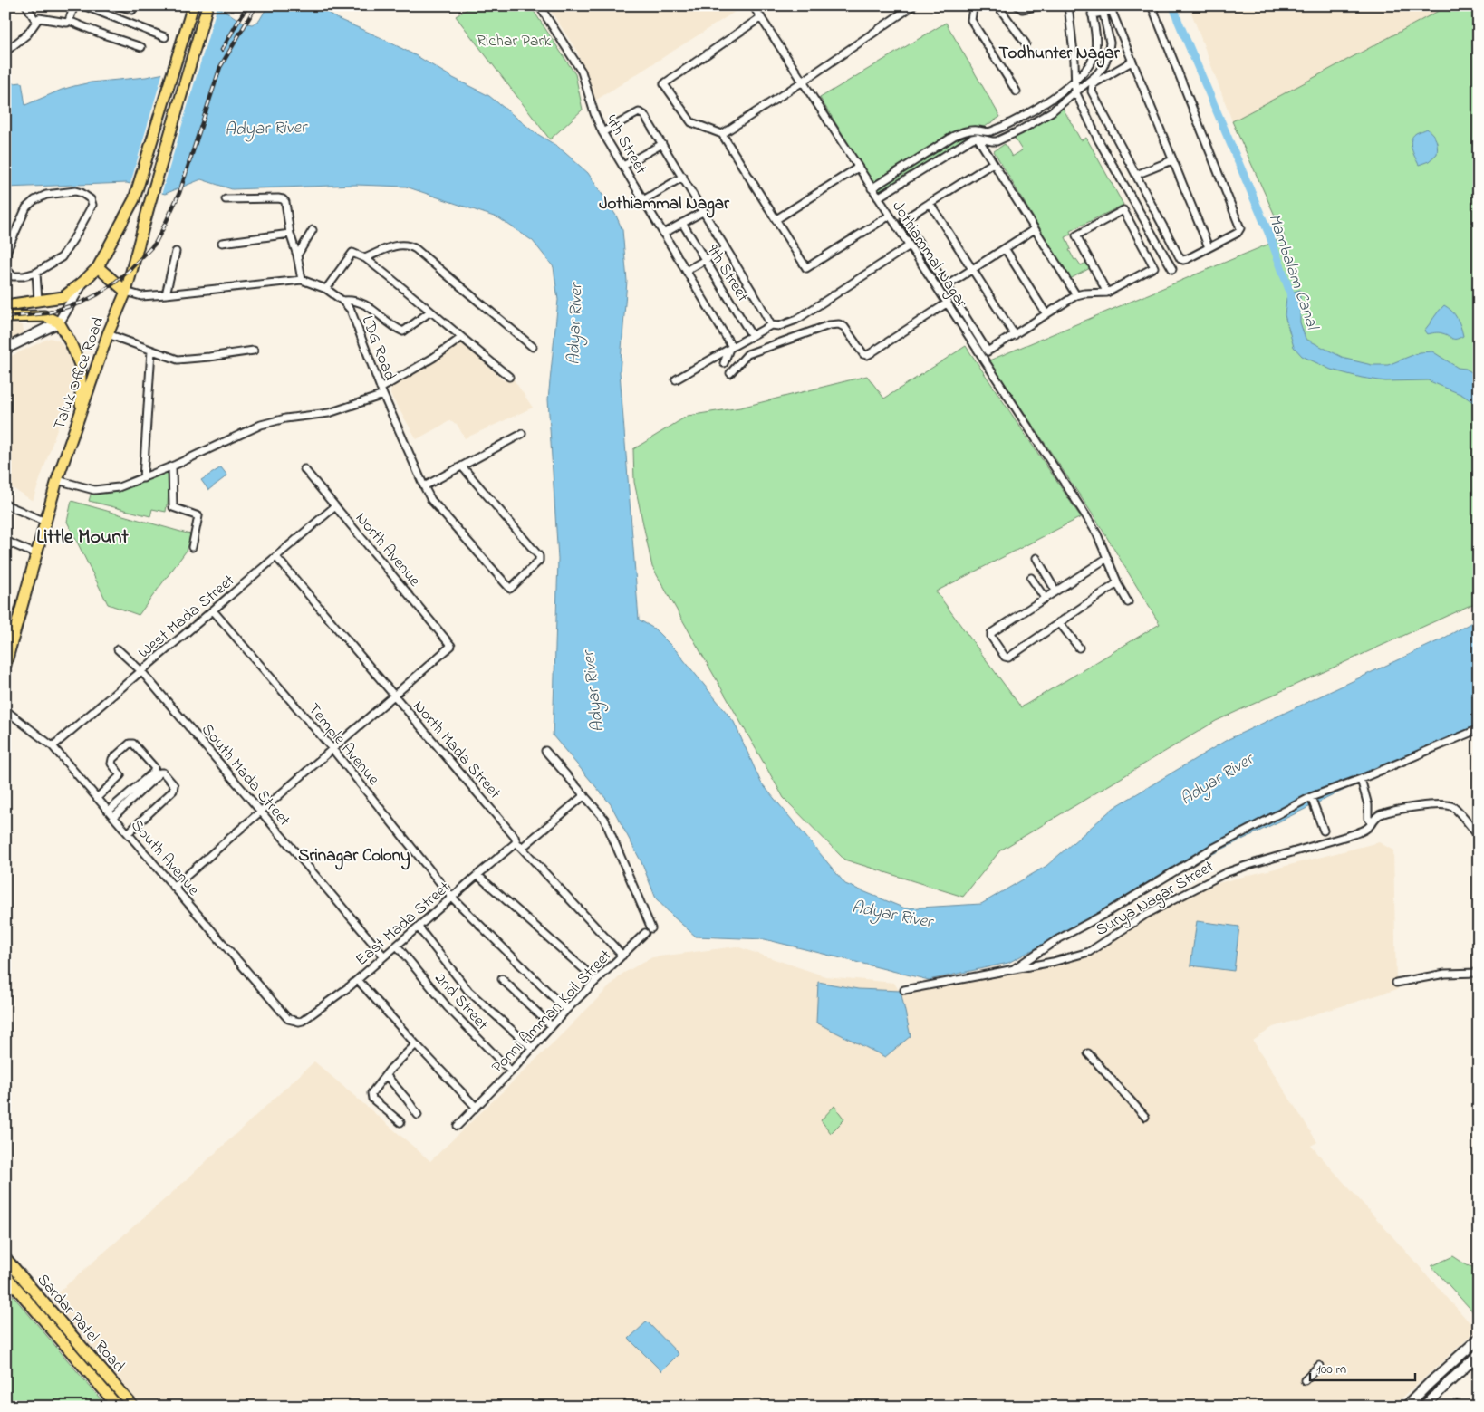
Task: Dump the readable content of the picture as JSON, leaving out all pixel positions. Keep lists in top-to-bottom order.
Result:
{
  "streets": {
    "main road": ["Taluk Office Road", "Sardar Patel Road"],
    "street": [
      "4th Street",
      "Jothiammal Nagar",
      "9th Street",
      "LDG Road",
      "North Avenue",
      "West Mada Street",
      "Temple Avenue",
      "North Mada Street",
      "South Mada Street",
      "South Avenue",
      "Surya Nagar Street",
      "East Mada Street",
      "2nd Street",
      "Ponni Amman Koil Street"
    ]
  },
  "crossings": [
    ["LDG Road", "Taluk Office Road"],
    ["North Avenue", "West Mada Street"],
    ["North Avenue", "North Mada Street"],
    ["West Mada Street", "Temple Avenue"],
    ["West Mada Street", "North Mada Street"],
    ["West Mada Street", "South Mada Street"],
    ["West Mada Street", "South Avenue"],
    ["Temple Avenue", "East Mada Street"],
    ["Temple Avenue", "Ponni Amman Koil Street"],
    ["North Mada Street", "East Mada Street"],
    ["North Mada Street", "Ponni Amman Koil Street"],
    ["South Mada Street", "East Mada Street"],
    ["South Avenue", "East Mada Street"],
    ["East Mada Street", "2nd Street"],
    ["2nd Street", "Ponni Amman Koil Street"]
  ],
  "districts": [
    "Todhunter Nagar",
    "Jothiammal Nagar",
    "Little Mount",
    "Srinagar Colony"
  ],
  "water": ["Adyar River", "Mambalam Canal"],
  "parks": ["Richar Park"],
  "scale_bar": "100 m"
}
